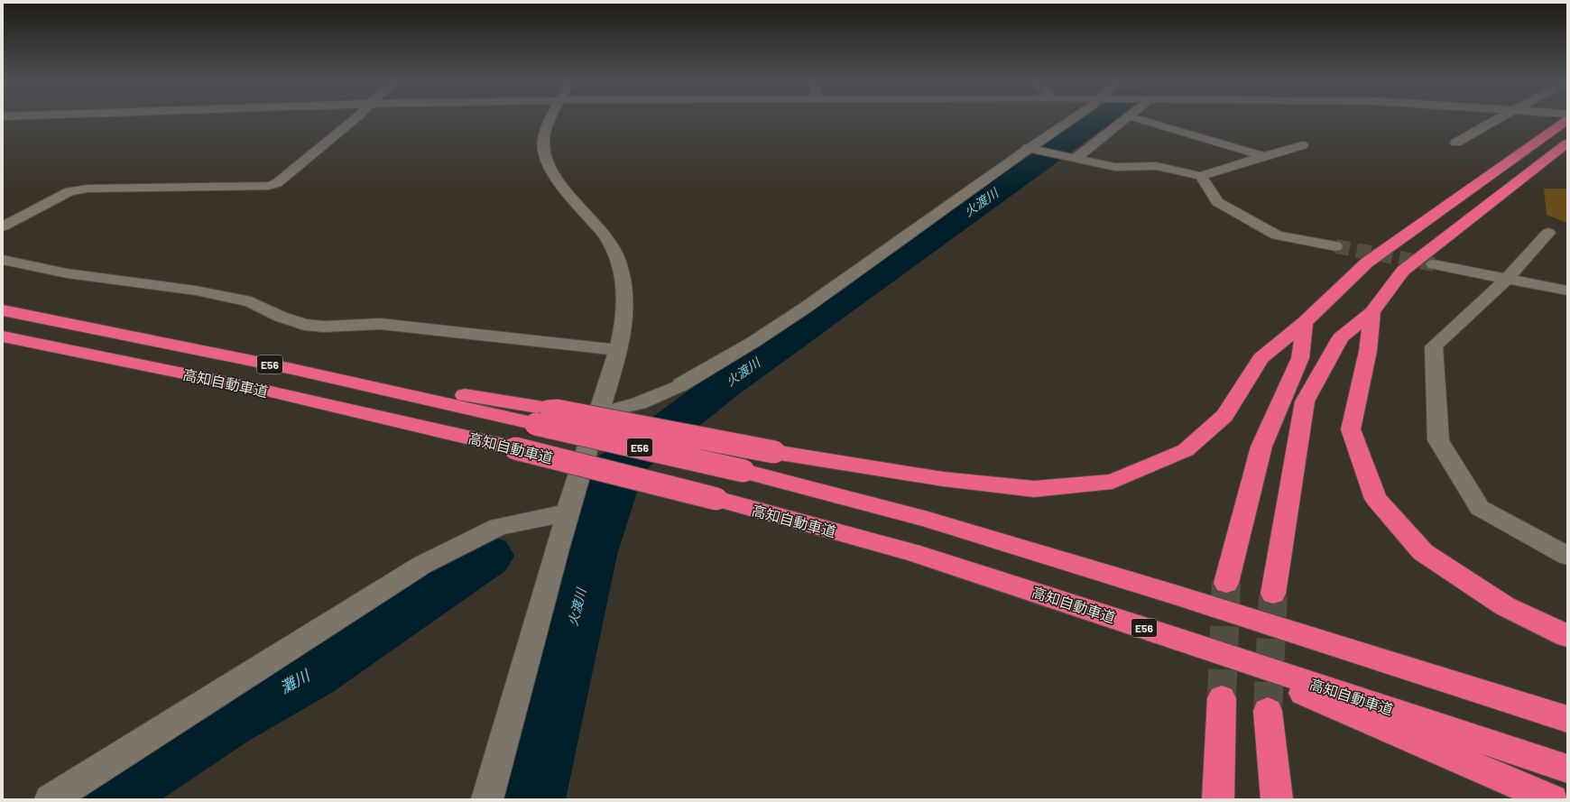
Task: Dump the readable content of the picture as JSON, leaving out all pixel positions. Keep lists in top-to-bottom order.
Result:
{
  "streets": {
    "highway": ["E56", "高知自動車道"]
  },
  "crossings": [
    ["E56", "高知自動車道"]
  ],
  "water": ["火渡川", "灘川"]
}
